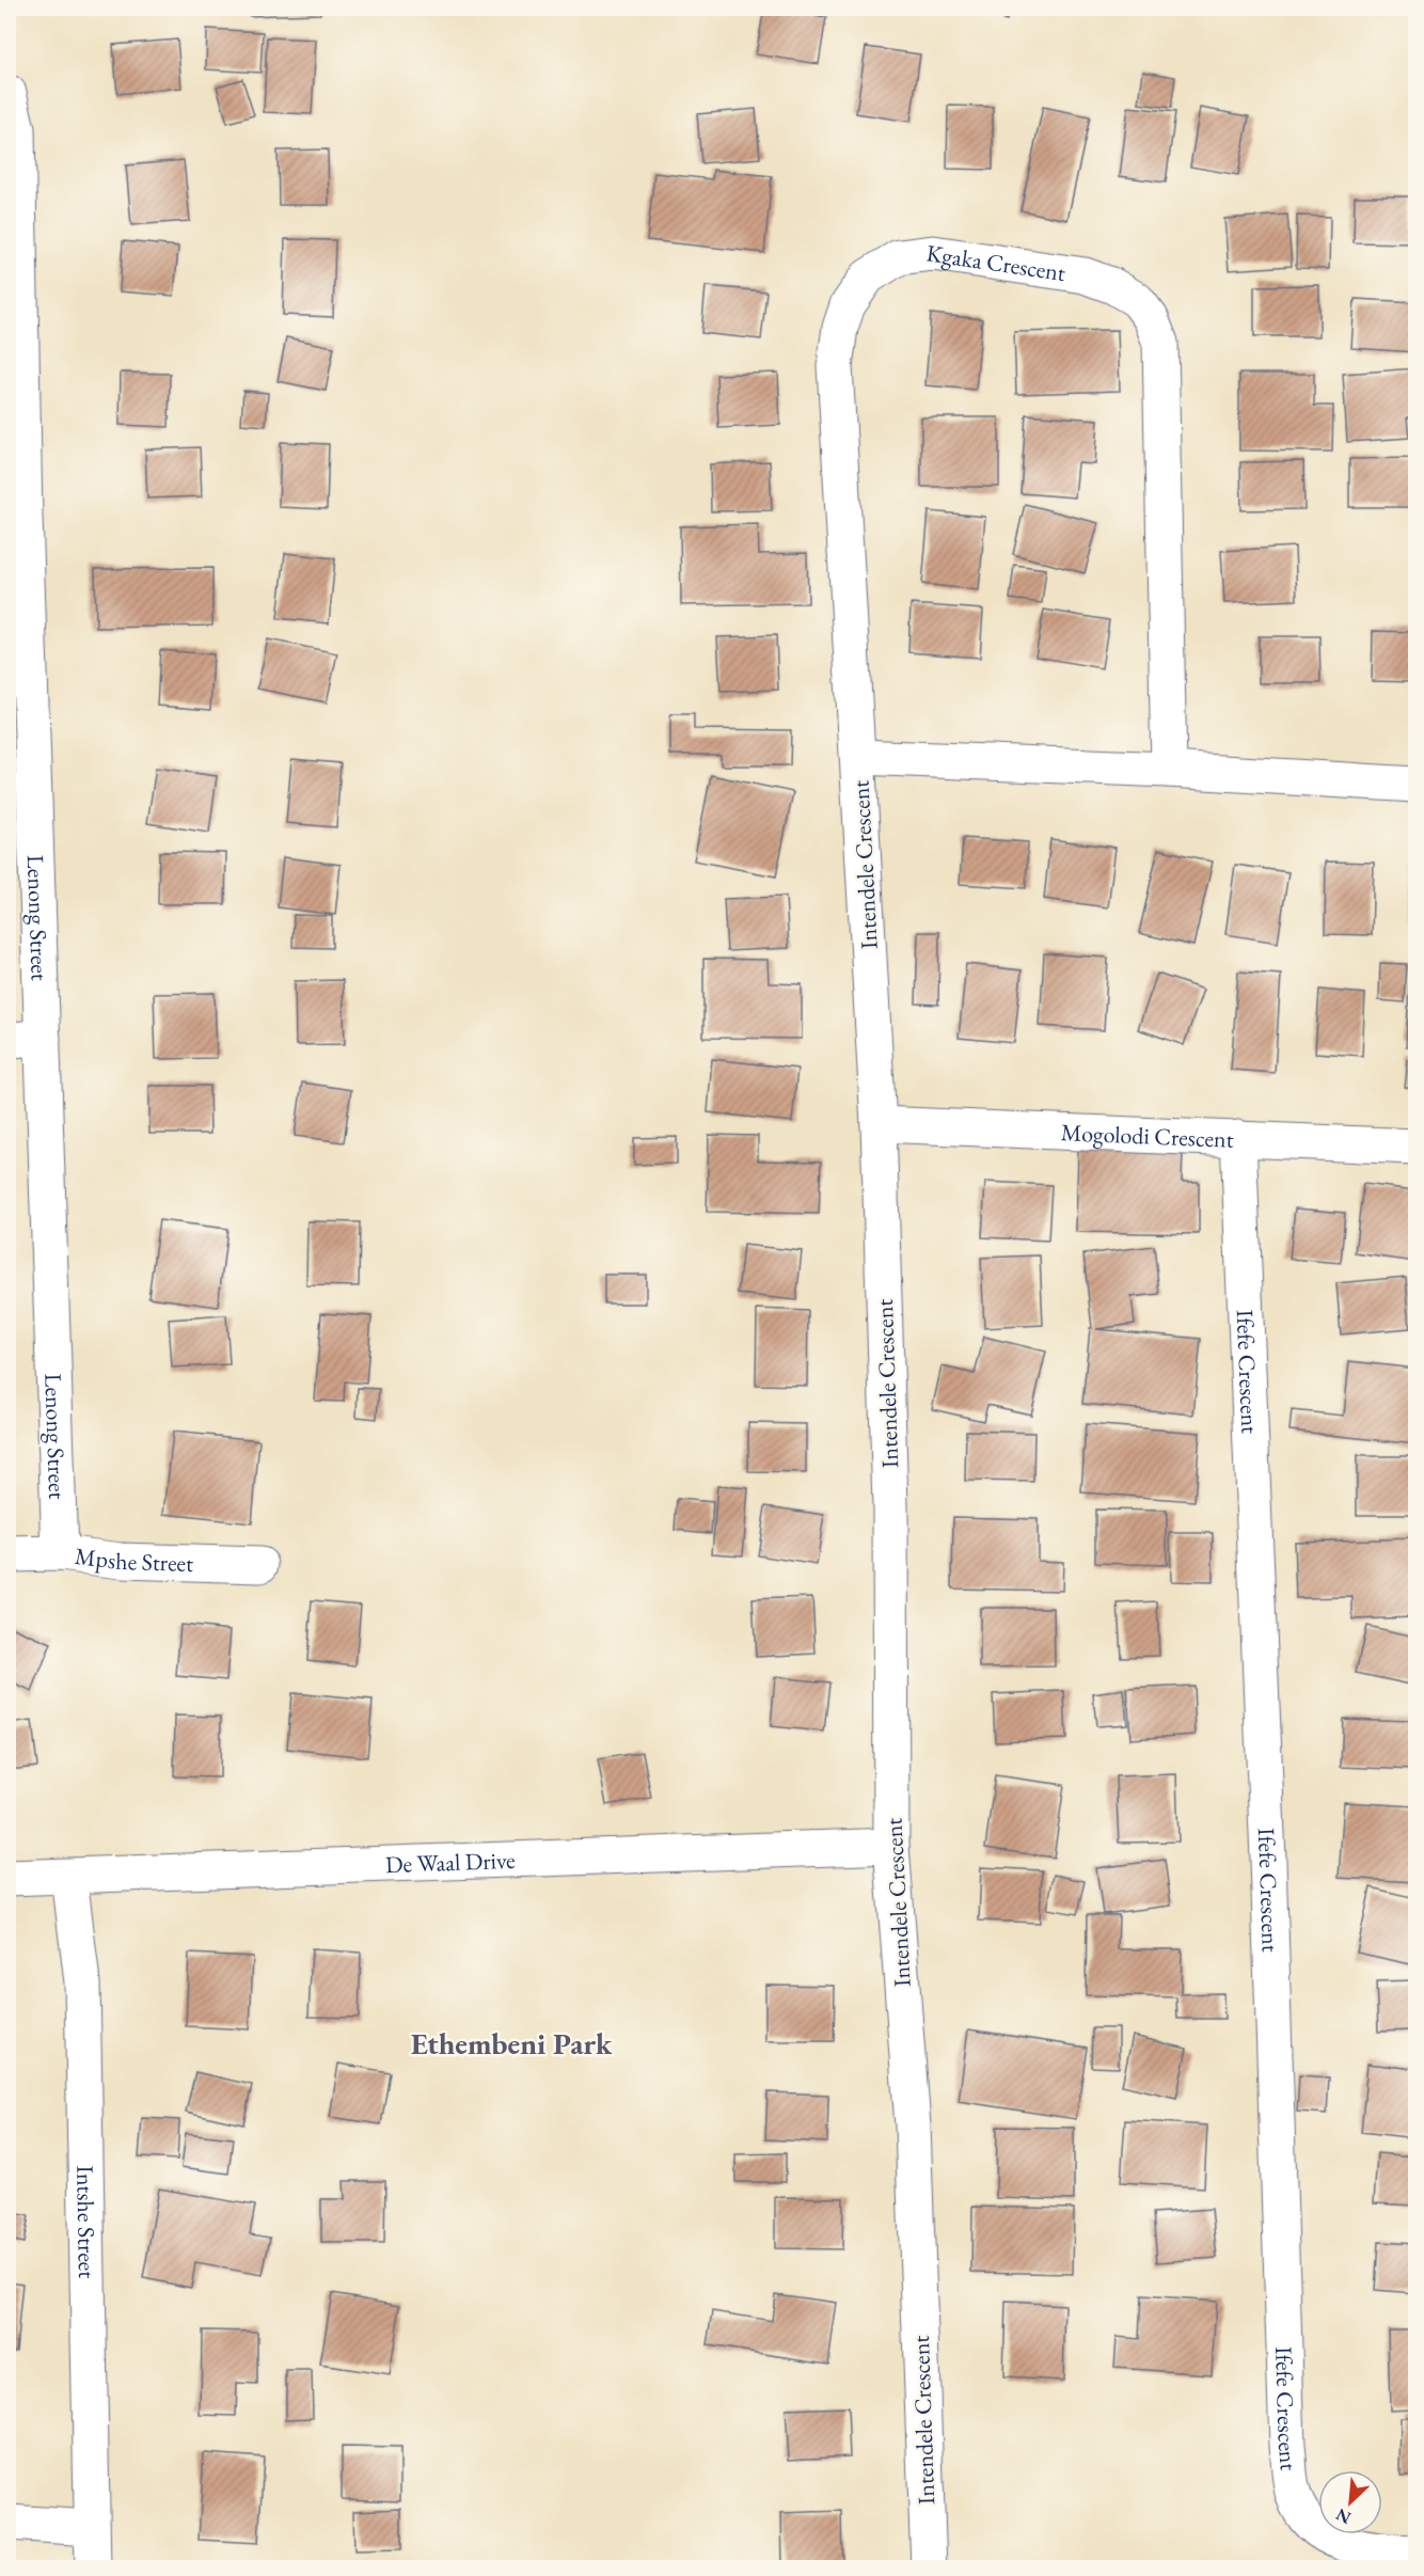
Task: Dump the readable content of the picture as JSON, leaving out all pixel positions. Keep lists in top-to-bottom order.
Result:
{
  "streets": {
    "street": [
      "Kgaka Crescent",
      "Intendele Crescent",
      "Lenong Street",
      "Mogolodi Crescent",
      "Ifefe Crescent",
      "Mpshe Street",
      "De Waal Drive",
      "Intshe Street"
    ]
  },
  "crossings": [
    ["Kgaka Crescent", "Intendele Crescent"],
    ["Intendele Crescent", "Mogolodi Crescent"],
    ["Intendele Crescent", "De Waal Drive"],
    ["Lenong Street", "Mpshe Street"],
    ["Mogolodi Crescent", "Ifefe Crescent"],
    ["De Waal Drive", "Intshe Street"]
  ],
  "districts": ["Ethembeni Park"],
  "north": "bottom left"
}
